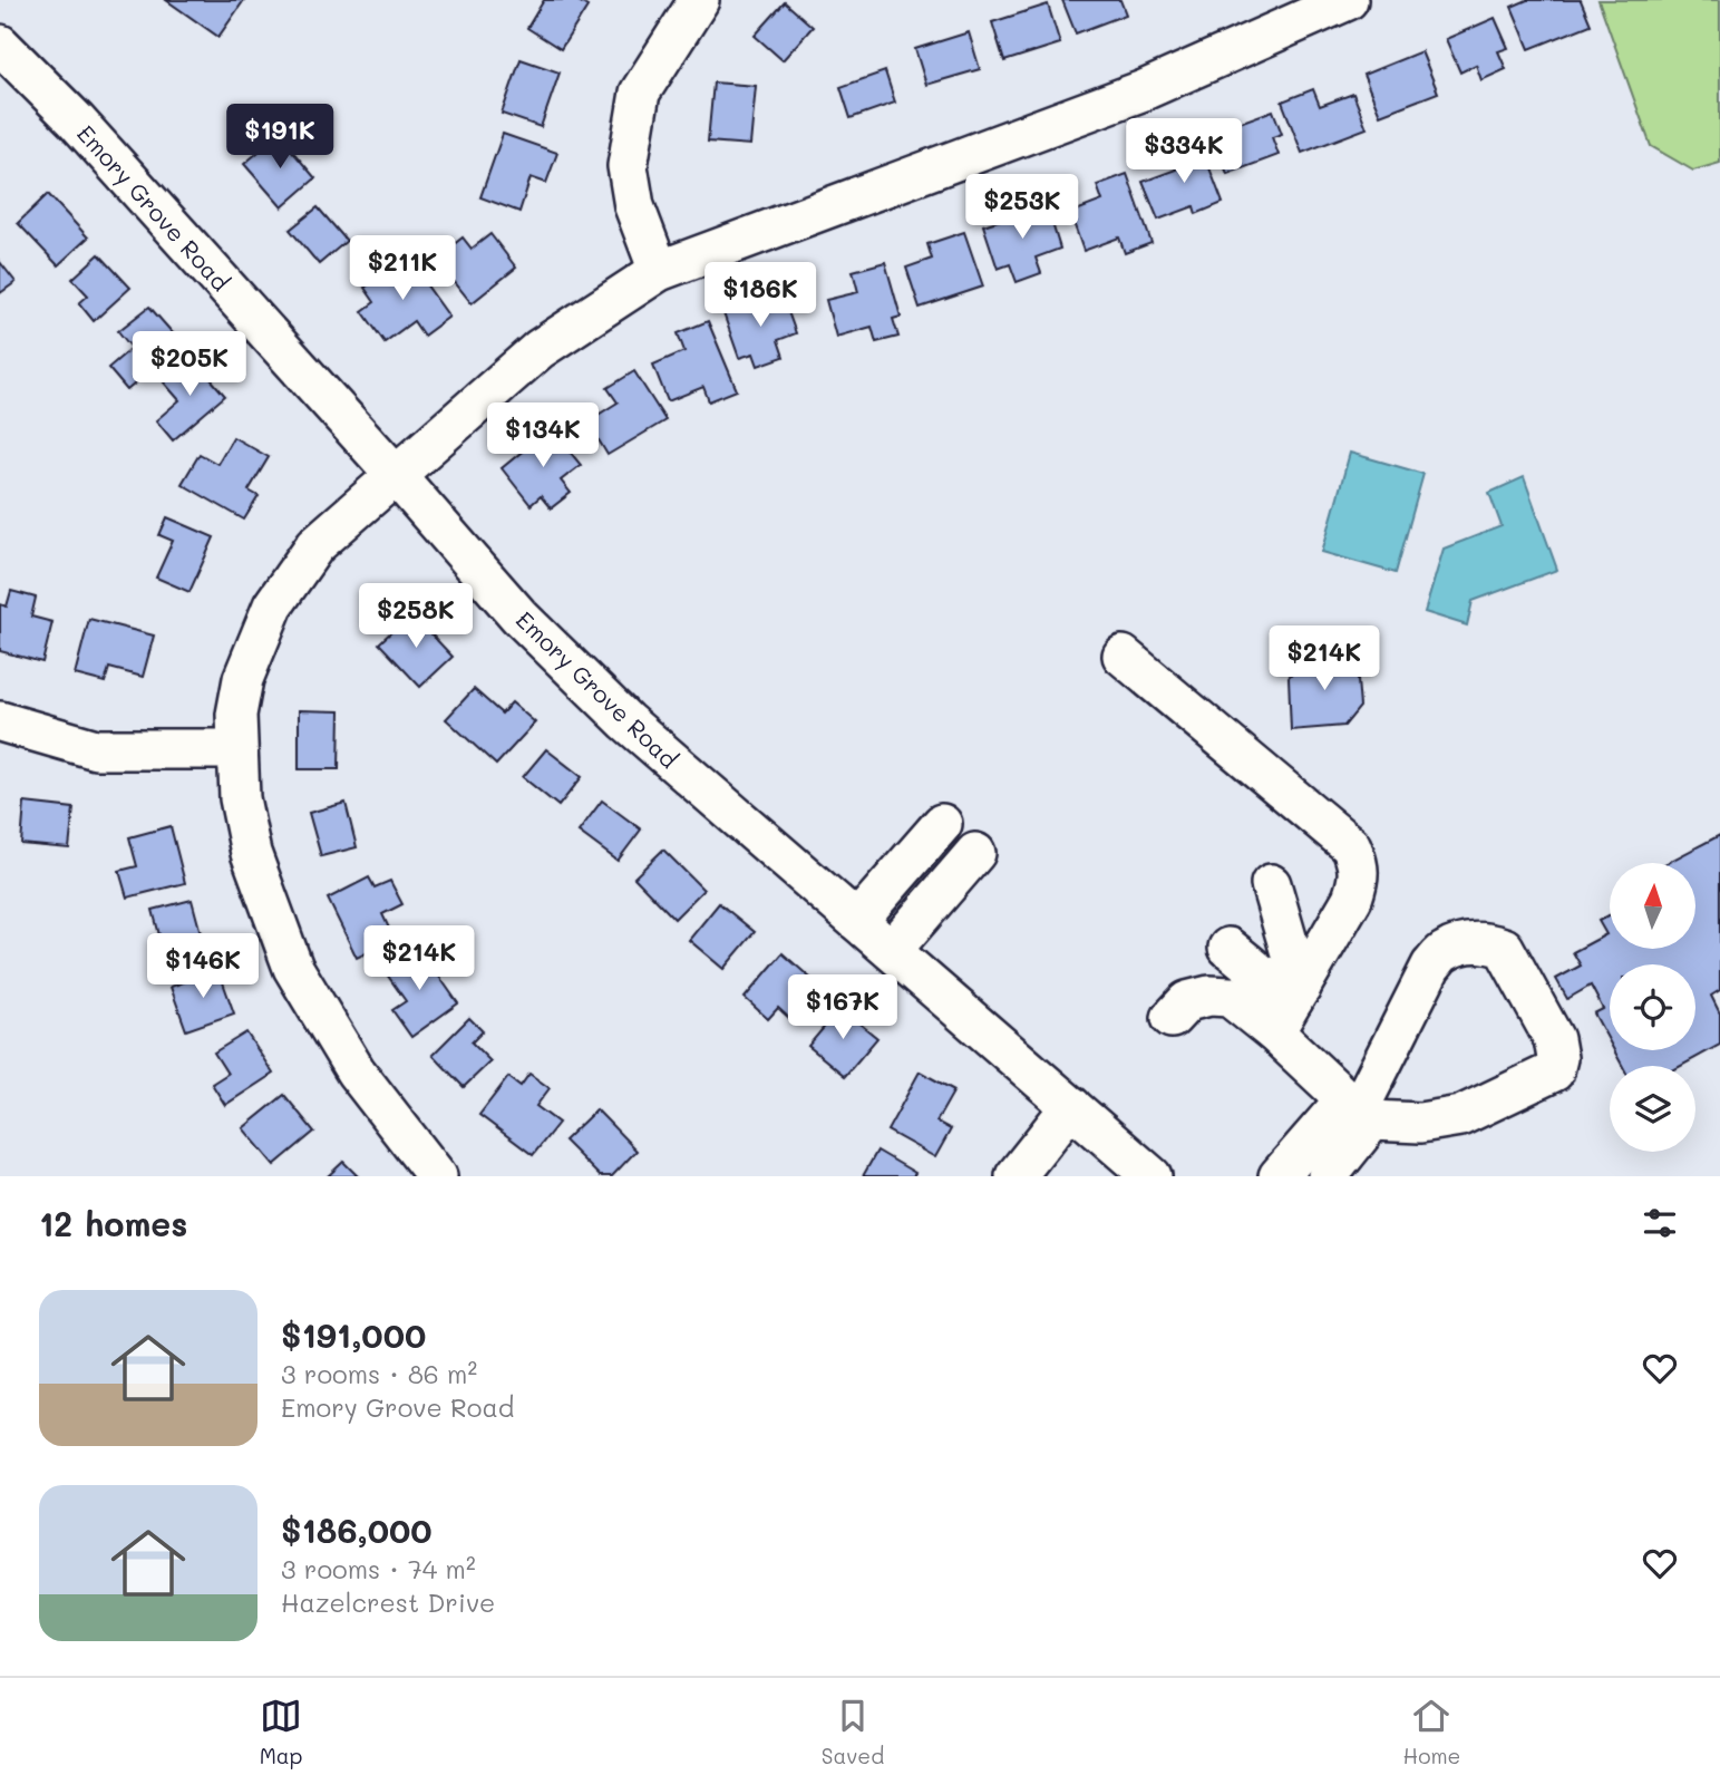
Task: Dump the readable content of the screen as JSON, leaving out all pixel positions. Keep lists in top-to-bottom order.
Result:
{
  "streets": {
    "street": ["Emory Grove Road"]
  },
  "north": "top",
  "page": {
    "price": [
      "$191K",
      "$334K",
      "$253K",
      "$211K",
      "$186K",
      "$205K",
      "$134K",
      "$258K",
      "$214K",
      "$214K",
      "$146K",
      "$167K"
    ],
    "heading": "12 homes",
    "list": [
      {
        "name": "$191,000",
        "note": "3 rooms · 86 m² · Emory Grove Road"
      },
      {
        "name": "$186,000",
        "note": "3 rooms · 74 m² · Hazelcrest Drive"
      }
    ],
    "tabs": ["Map", "Saved", "Home"]
  }
}
